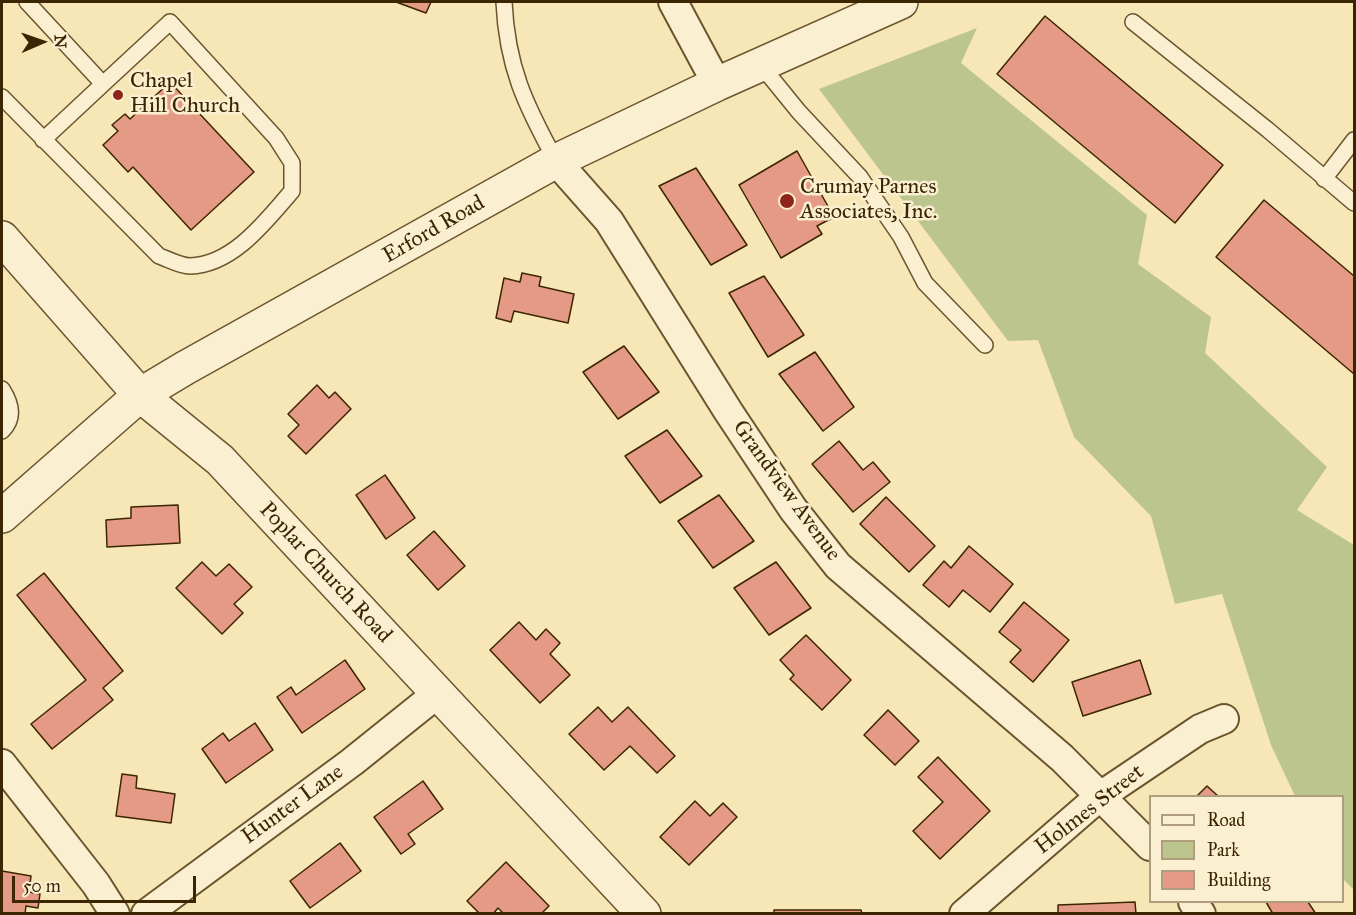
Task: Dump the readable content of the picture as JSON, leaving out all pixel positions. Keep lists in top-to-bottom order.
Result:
{
  "streets": {
    "street": [
      "Erford Road",
      "Grandview Avenue",
      "Poplar Church Road",
      "Hunter Lane",
      "Holmes Street"
    ]
  },
  "crossings": [
    ["Erford Road", "Grandview Avenue"],
    ["Erford Road", "Poplar Church Road"],
    ["Grandview Avenue", "Holmes Street"],
    ["Poplar Church Road", "Hunter Lane"]
  ],
  "places": ["Chapel Hill Church", "Crumay Parnes Associates, Inc."],
  "legend": ["Road", "Park", "Building"],
  "scale_bar": "50 m",
  "north": "right"
}
